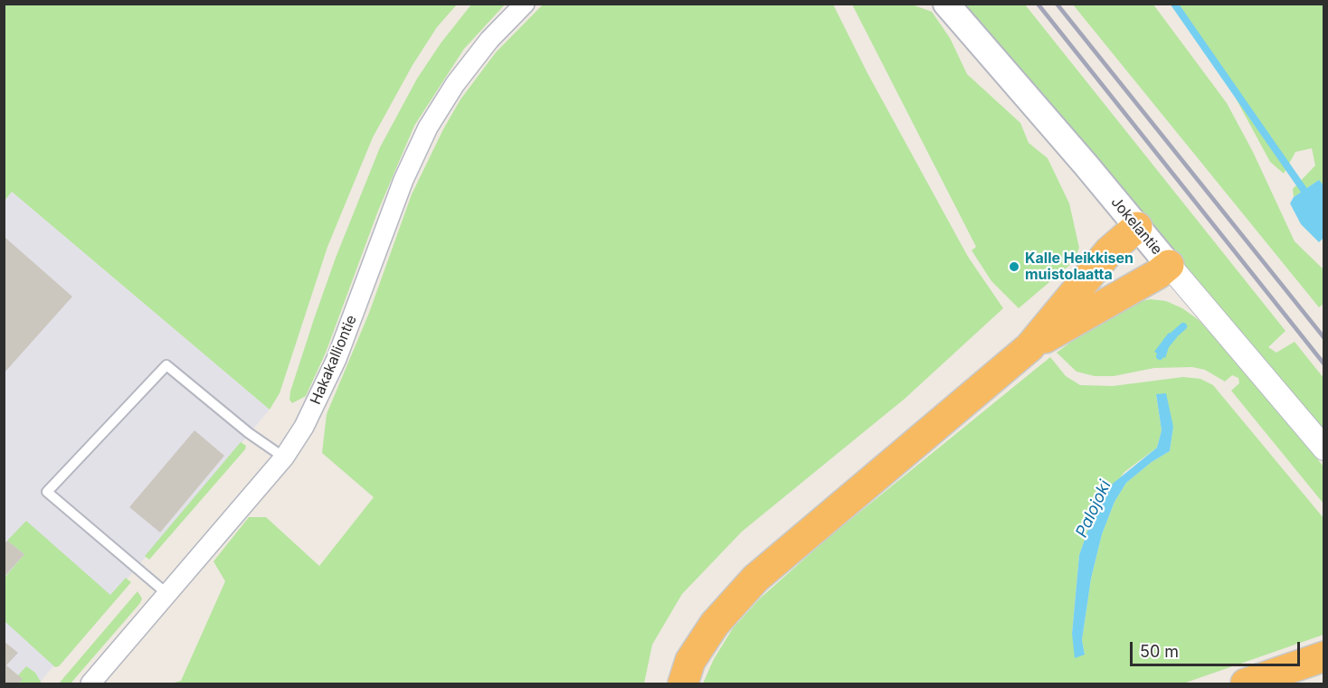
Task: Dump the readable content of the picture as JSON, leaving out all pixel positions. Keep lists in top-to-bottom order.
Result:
{
  "streets": {
    "main road": ["Jokelantie"],
    "street": ["Hakakalliontie"]
  },
  "water": ["Palojoki"],
  "places": ["Kalle Heikkisen muistolaatta"],
  "scale_bar": "50 m"
}
